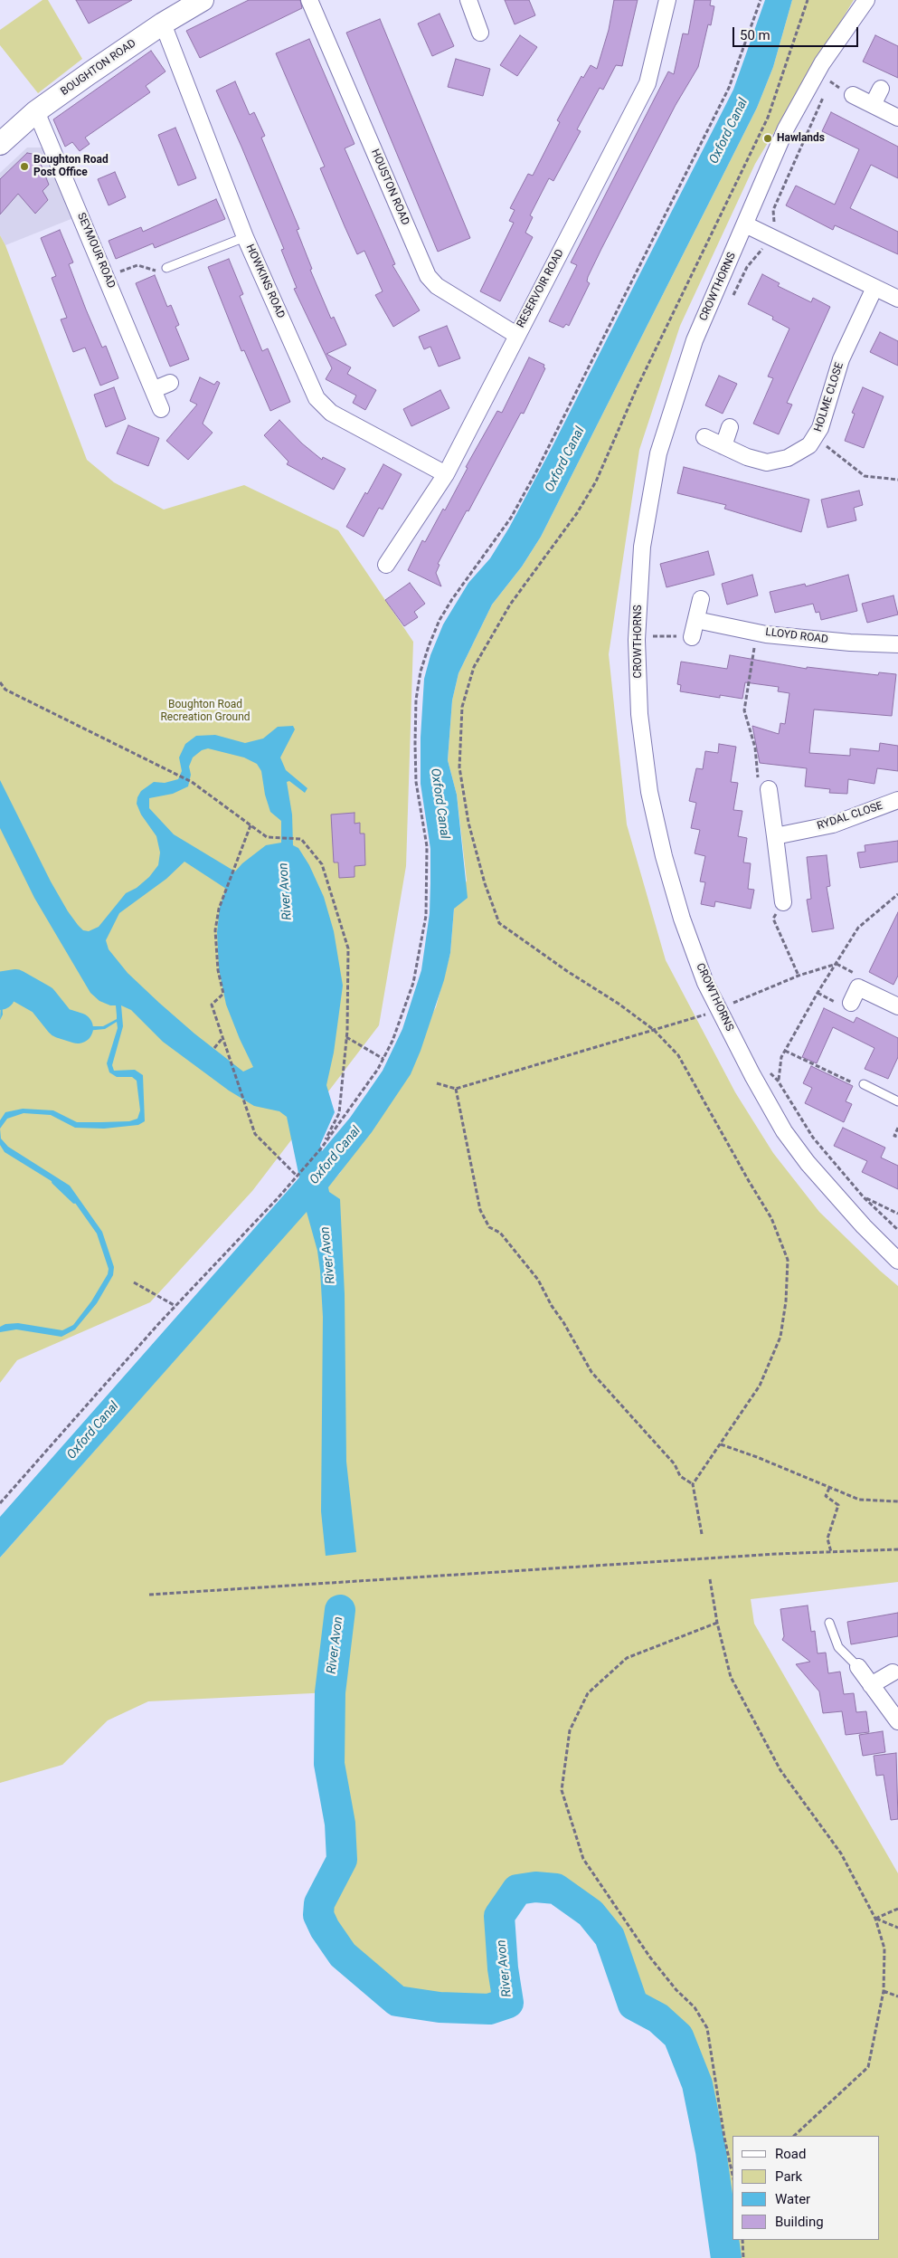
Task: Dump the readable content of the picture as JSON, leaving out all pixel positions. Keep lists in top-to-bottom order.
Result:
{
  "streets": {
    "street": [
      "BOUGHTON ROAD",
      "HOUSTON ROAD",
      "SEYMOUR ROAD",
      "HOWKINS ROAD",
      "CROWTHORNS",
      "RESERVOIR ROAD",
      "HOLME CLOSE",
      "LLOYD ROAD",
      "RYDAL CLOSE"
    ]
  },
  "crossings": [
    ["BOUGHTON ROAD", "SEYMOUR ROAD"],
    ["BOUGHTON ROAD", "HOWKINS ROAD"],
    ["HOUSTON ROAD", "RESERVOIR ROAD"],
    ["HOWKINS ROAD", "RESERVOIR ROAD"]
  ],
  "water": ["Oxford Canal", "River Avon"],
  "parks": ["Boughton Road Recreation Ground"],
  "places": ["Hawlands", "Boughton Road Post Office"],
  "legend": [
    "Road",
    "Park",
    "Water",
    "Building"
  ],
  "scale_bar": "50 m"
}
